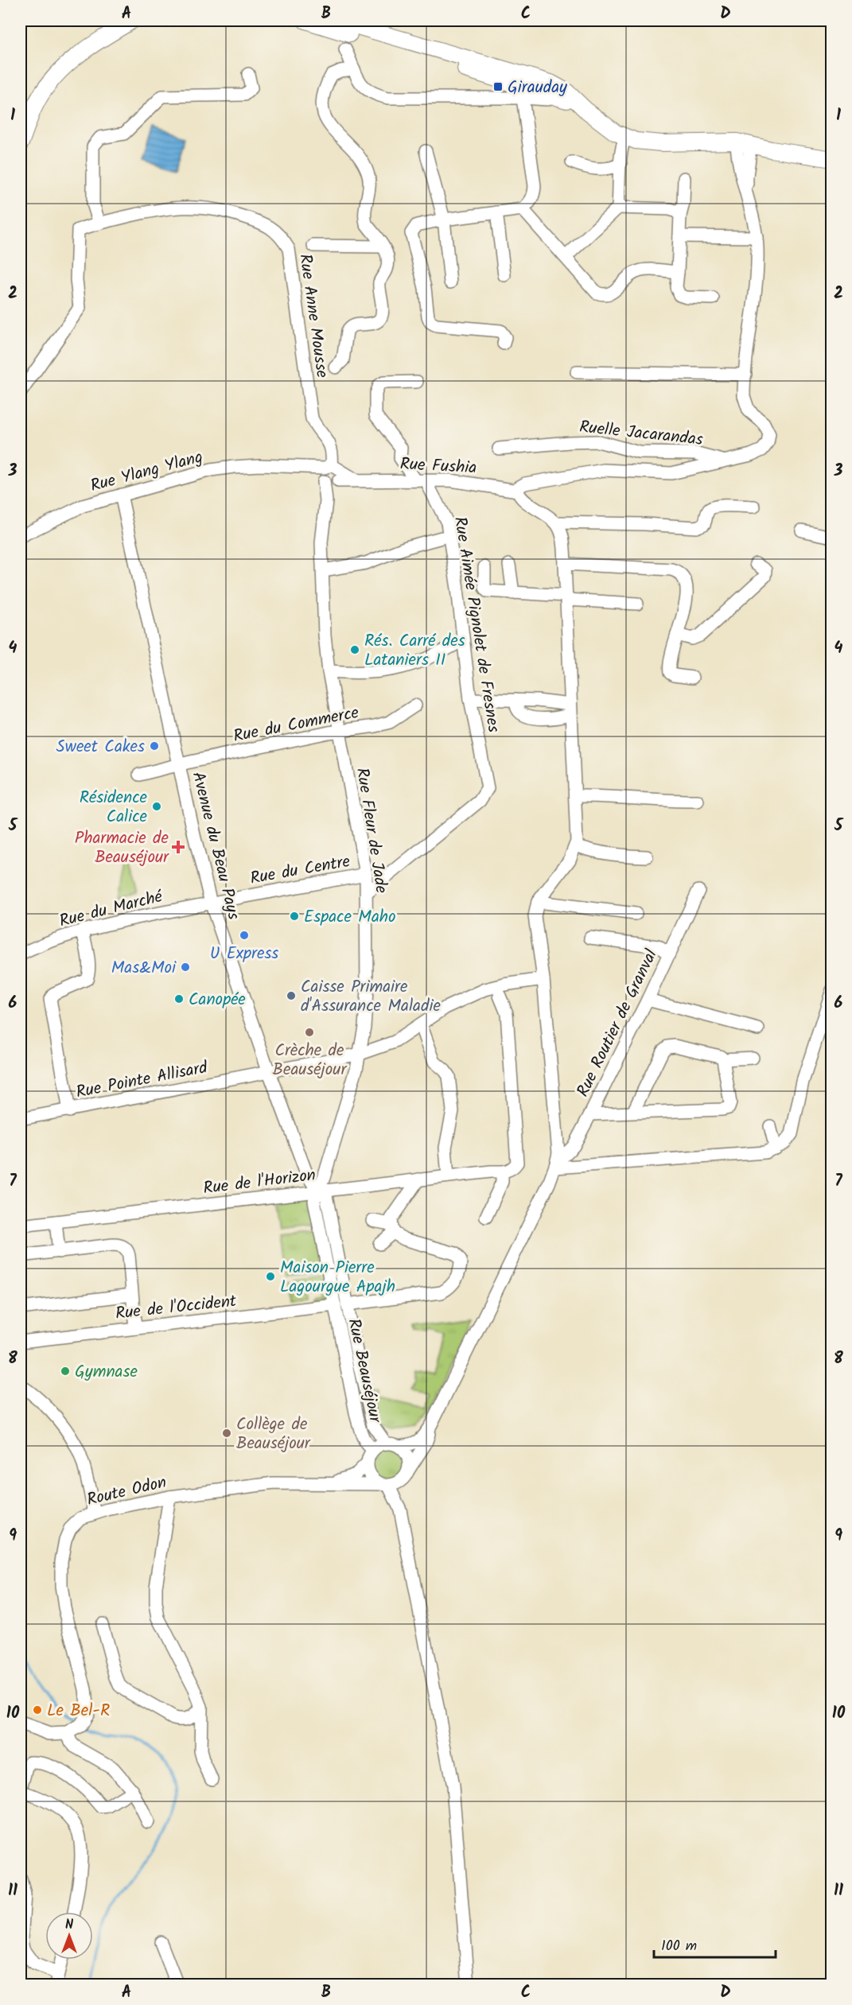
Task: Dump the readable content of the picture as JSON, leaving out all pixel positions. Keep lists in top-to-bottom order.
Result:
{
  "streets": {
    "street": [
      "Rue Anne Mousse",
      "Ruelle Jacarandas",
      "Rue Fushia",
      "Rue Ylang Ylang",
      "Rue Aimée Pignolet de Fresnes",
      "Rue du Commerce",
      "Rue Fleur de Jade",
      "Avenue du Beau Pays",
      "Rue du Centre",
      "Rue du Marché",
      "Rue Routier de Granval",
      "Rue Pointe Allisard",
      "Rue de l'Horizon",
      "Rue de l'Occident",
      "Rue Beauséjour",
      "Route Odon"
    ]
  },
  "crossings": [
    ["Rue Anne Mousse", "Rue Fushia"],
    ["Rue Anne Mousse", "Rue Ylang Ylang"],
    ["Rue Anne Mousse", "Rue Fleur de Jade"],
    ["Rue Fushia", "Rue Ylang Ylang"],
    ["Rue Fushia", "Rue Aimée Pignolet de Fresnes"],
    ["Rue Fushia", "Rue Fleur de Jade"],
    ["Rue Ylang Ylang", "Rue Fleur de Jade"],
    ["Rue Ylang Ylang", "Avenue du Beau Pays"],
    ["Rue Aimée Pignolet de Fresnes", "Rue Fleur de Jade"],
    ["Rue du Commerce", "Rue Fleur de Jade"],
    ["Rue du Commerce", "Avenue du Beau Pays"],
    ["Rue Fleur de Jade", "Avenue du Beau Pays"],
    ["Rue Fleur de Jade", "Rue du Centre"],
    ["Rue Fleur de Jade", "Rue Pointe Allisard"],
    ["Rue Fleur de Jade", "Rue de l'Horizon"],
    ["Rue Fleur de Jade", "Rue Beauséjour"],
    ["Avenue du Beau Pays", "Rue du Centre"],
    ["Avenue du Beau Pays", "Rue du Marché"],
    ["Avenue du Beau Pays", "Rue Pointe Allisard"],
    ["Avenue du Beau Pays", "Rue de l'Horizon"],
    ["Avenue du Beau Pays", "Rue Beauséjour"],
    ["Rue du Centre", "Rue du Marché"],
    ["Rue Routier de Granval", "Rue Pointe Allisard"],
    ["Rue de l'Horizon", "Rue Beauséjour"],
    ["Rue de l'Occident", "Rue Beauséjour"],
    ["Rue Beauséjour", "Route Odon"]
  ],
  "places": {
    "transit": ["Girauday"],
    "other": [
      "Rés. Carré des Lataniers II",
      "Sweet Cakes",
      "Résidence Calice",
      "Espace Maho",
      "U Express",
      "Mas&Moi",
      "Caisse Primaire d'Assurance Maladie",
      "Canopée",
      "Crèche de Beauséjour",
      "Maison Pierre Lagourgue Apajh",
      "Gymnase",
      "Collège de Beauséjour",
      "Le Bel-R"
    ],
    "health": ["Pharmacie de Beauséjour"]
  },
  "scale_bar": "100 m",
  "north": "top",
  "grid": {
    "columns": [
      "A",
      "B",
      "C",
      "D"
    ],
    "rows": [
      "1",
      "2",
      "3",
      "4",
      "5",
      "6",
      "7",
      "8",
      "9",
      "10",
      "11"
    ]
  }
}
